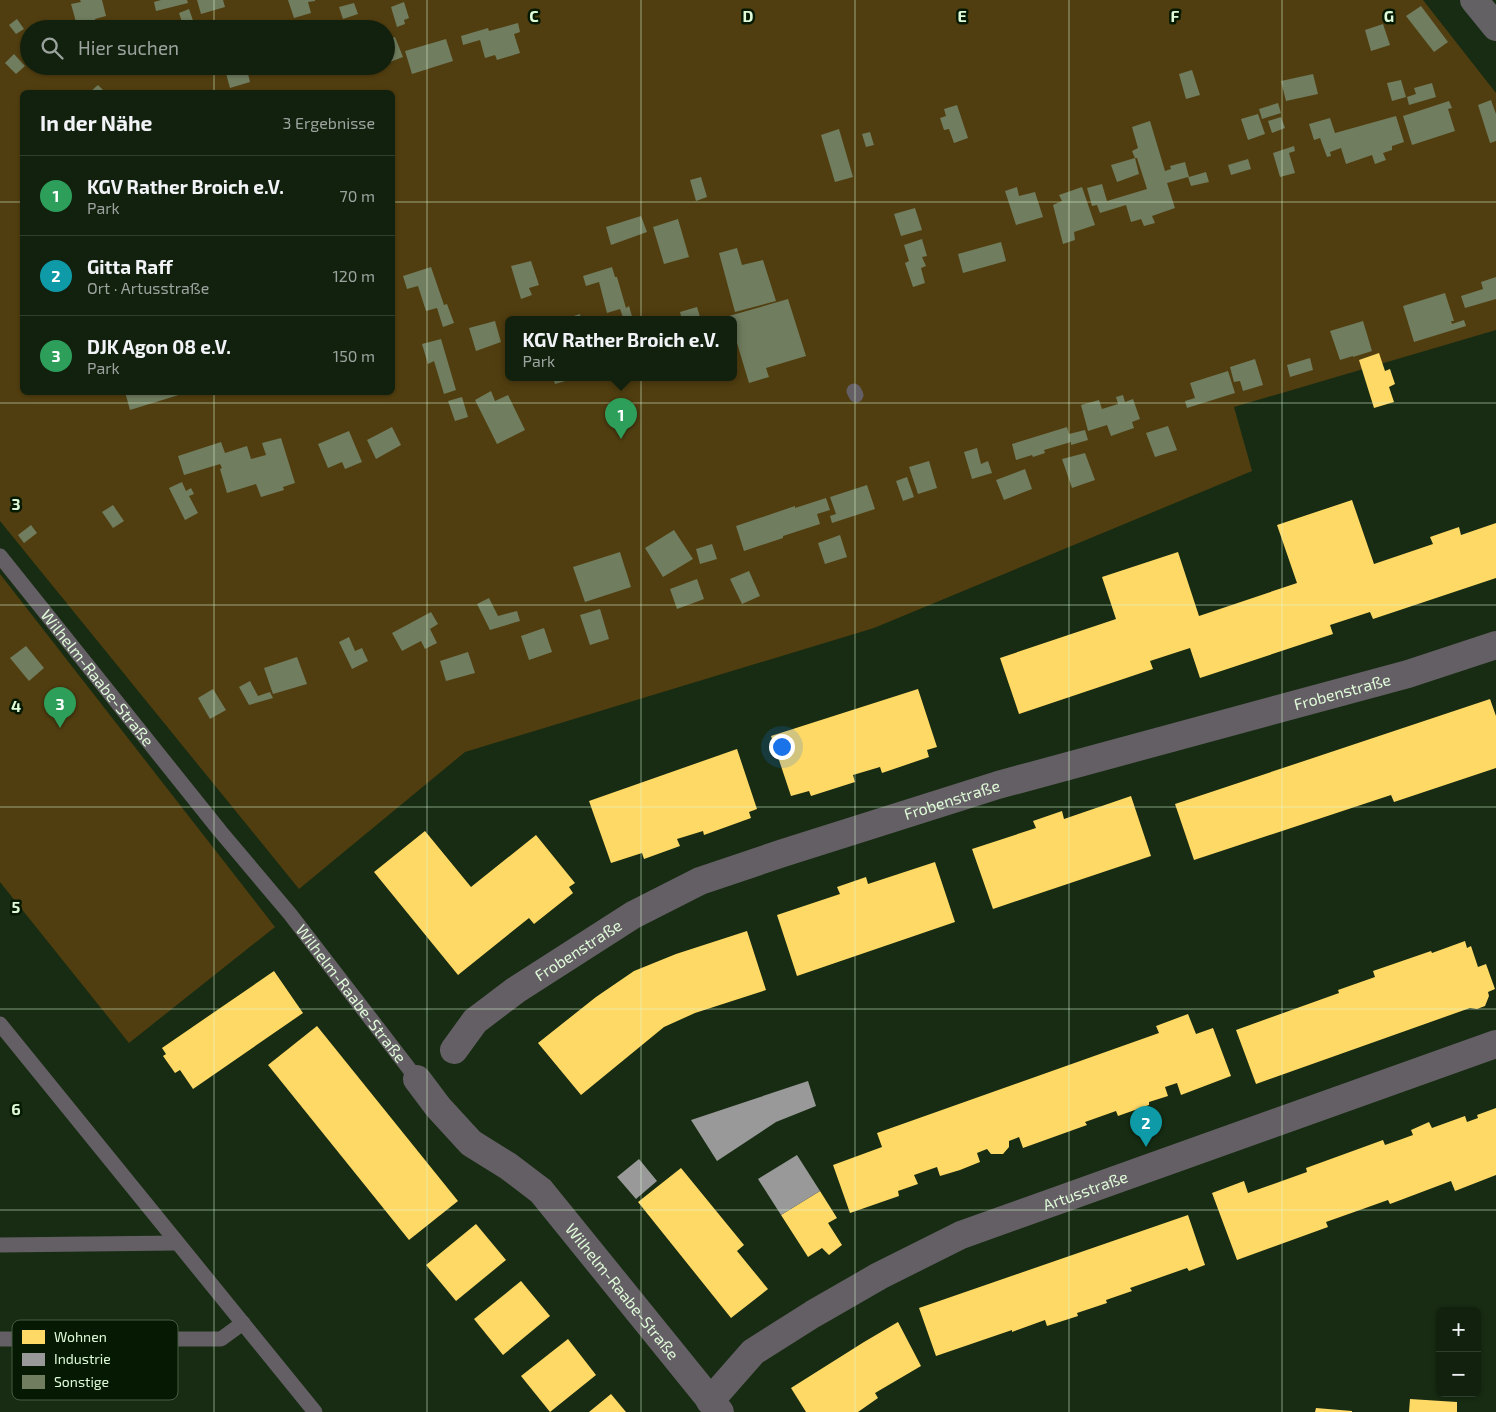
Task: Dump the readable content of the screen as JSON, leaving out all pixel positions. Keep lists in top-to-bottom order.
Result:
{
  "streets": {
    "street": ["Wilhelm-Raabe-Straße", "Frobenstraße", "Artusstraße"]
  },
  "crossings": [
    ["Wilhelm-Raabe-Straße", "Artusstraße"]
  ],
  "legend": ["Wohnen", "Industrie", "Sonstige"],
  "page": {
    "search": "Hier suchen",
    "heading": ["In der Nähe", "3 Ergebnisse"],
    "list": [
      {
        "mark": "1",
        "name": "KGV Rather Broich e.V.",
        "note": "Park",
        "value": "70 m"
      },
      {
        "mark": "2",
        "name": "Gitta Raff",
        "note": "Ort · Artusstraße",
        "value": "120 m"
      },
      {
        "mark": "3",
        "name": "DJK Agon 08 e.V.",
        "note": "Park",
        "value": "150 m"
      }
    ],
    "popup": ["KGV Rather Broich e.V.", "Park"],
    "pins": ["1", "3", "2"],
    "map_buttons": ["+", "−"]
  },
  "grid": {
    "columns": [
      "C",
      "D",
      "E",
      "F",
      "G"
    ],
    "rows": [
      "3",
      "4",
      "5",
      "6"
    ]
  }
}
